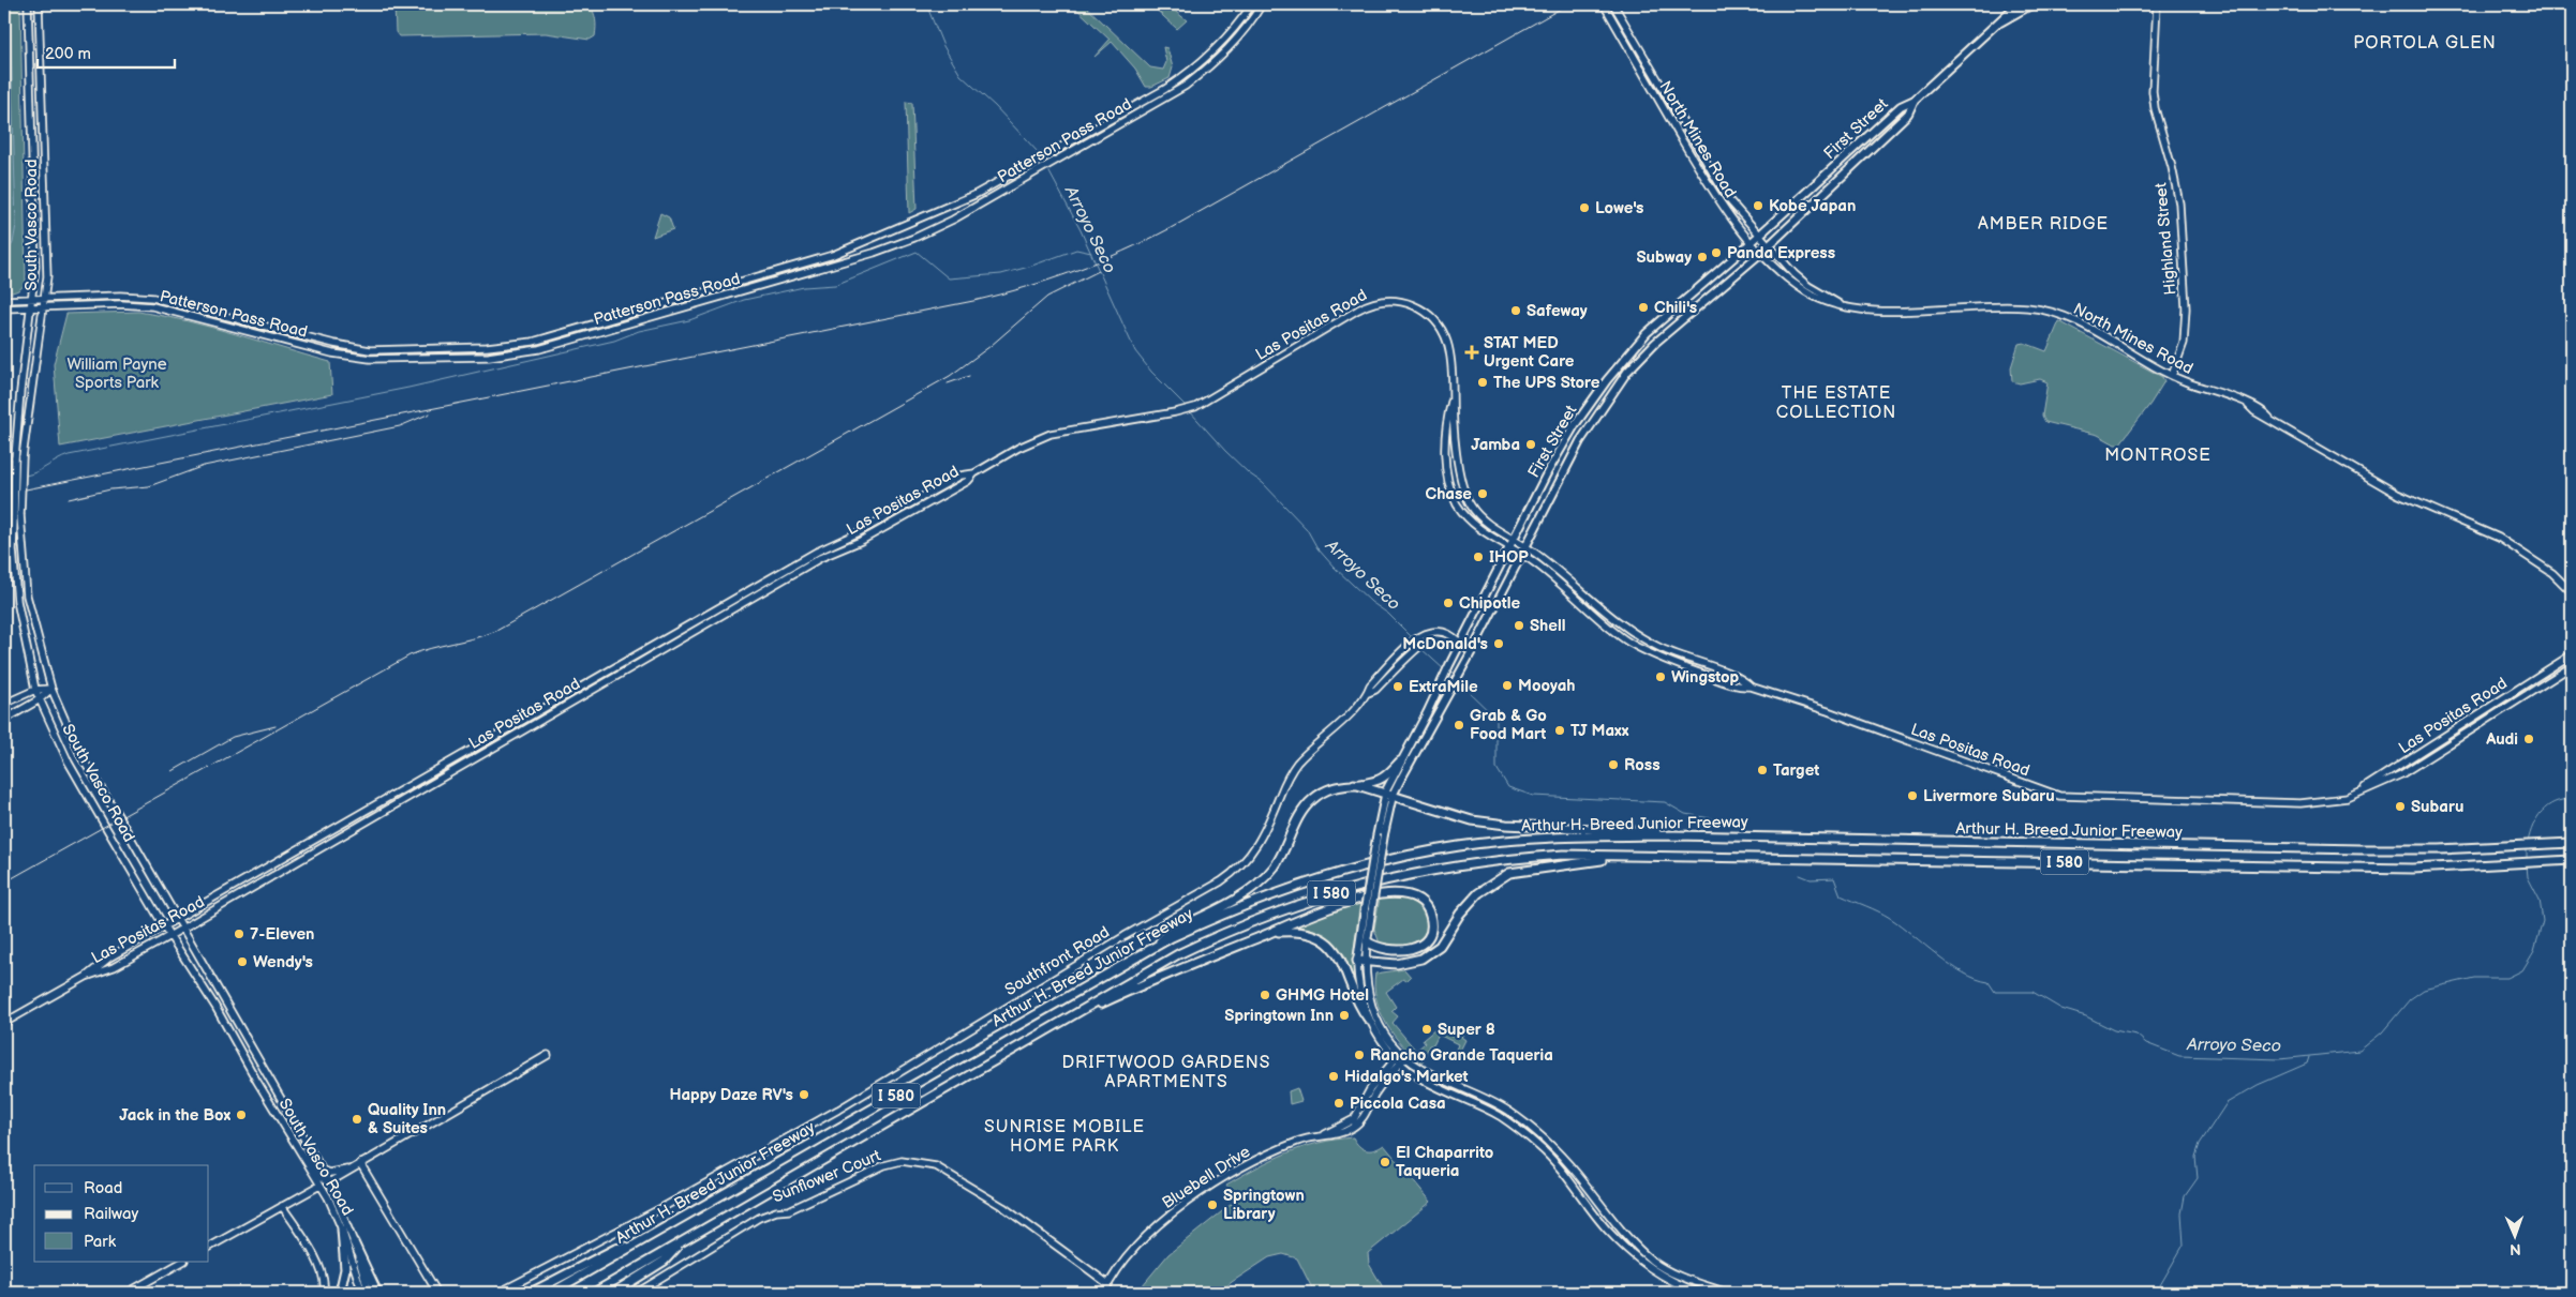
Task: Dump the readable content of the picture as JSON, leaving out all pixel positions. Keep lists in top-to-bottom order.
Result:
{
  "streets": {
    "highway": ["Arthur H. Breed Junior Freeway", "I 580"],
    "main road": [
      "First Street",
      "North Mines Road",
      "Patterson Pass Road",
      "South Vasco Road",
      "Highland Street",
      "Las Positas Road",
      "Southfront Road",
      "Sunflower Court",
      "Bluebell Drive"
    ]
  },
  "crossings": [
    ["First Street", "North Mines Road"],
    ["First Street", "Las Positas Road"],
    ["First Street", "Southfront Road"],
    ["North Mines Road", "Highland Street"],
    ["Patterson Pass Road", "South Vasco Road"],
    ["South Vasco Road", "Las Positas Road"],
    ["Sunflower Court", "Bluebell Drive"]
  ],
  "districts": [
    "PORTOLA GLEN",
    "AMBER RIDGE",
    "THE ESTATE COLLECTION",
    "MONTROSE",
    "DRIFTWOOD GARDENS APARTMENTS",
    "SUNRISE MOBILE HOME PARK"
  ],
  "water": ["Arroyo Seco"],
  "parks": ["William Payne Sports Park"],
  "places": {
    "other": [
      "Kobe Japan",
      "Lowe's",
      "Panda Express",
      "Subway",
      "Chili's",
      "Safeway",
      "The UPS Store",
      "Jamba",
      "Chase",
      "IHOP",
      "Chipotle",
      "Shell",
      "McDonald's",
      "Wingstop",
      "Mooyah",
      "ExtraMile",
      "Grab & Go Food Mart",
      "TJ Maxx",
      "Audi",
      "Ross",
      "Target",
      "Livermore Subaru",
      "Subaru",
      "7-Eleven",
      "Wendy's",
      "GHMG Hotel",
      "Springtown Inn",
      "Super 8",
      "Rancho Grande Taqueria",
      "Hidalgo's Market",
      "Happy Daze RV's",
      "Piccola Casa",
      "Jack in the Box",
      "Quality Inn & Suites",
      "El Chaparrito Taqueria",
      "Springtown Library"
    ],
    "health": ["STAT MED Urgent Care"]
  },
  "legend": ["Road", "Railway", "Park"],
  "scale_bar": "200 m",
  "north": "bottom"
}
